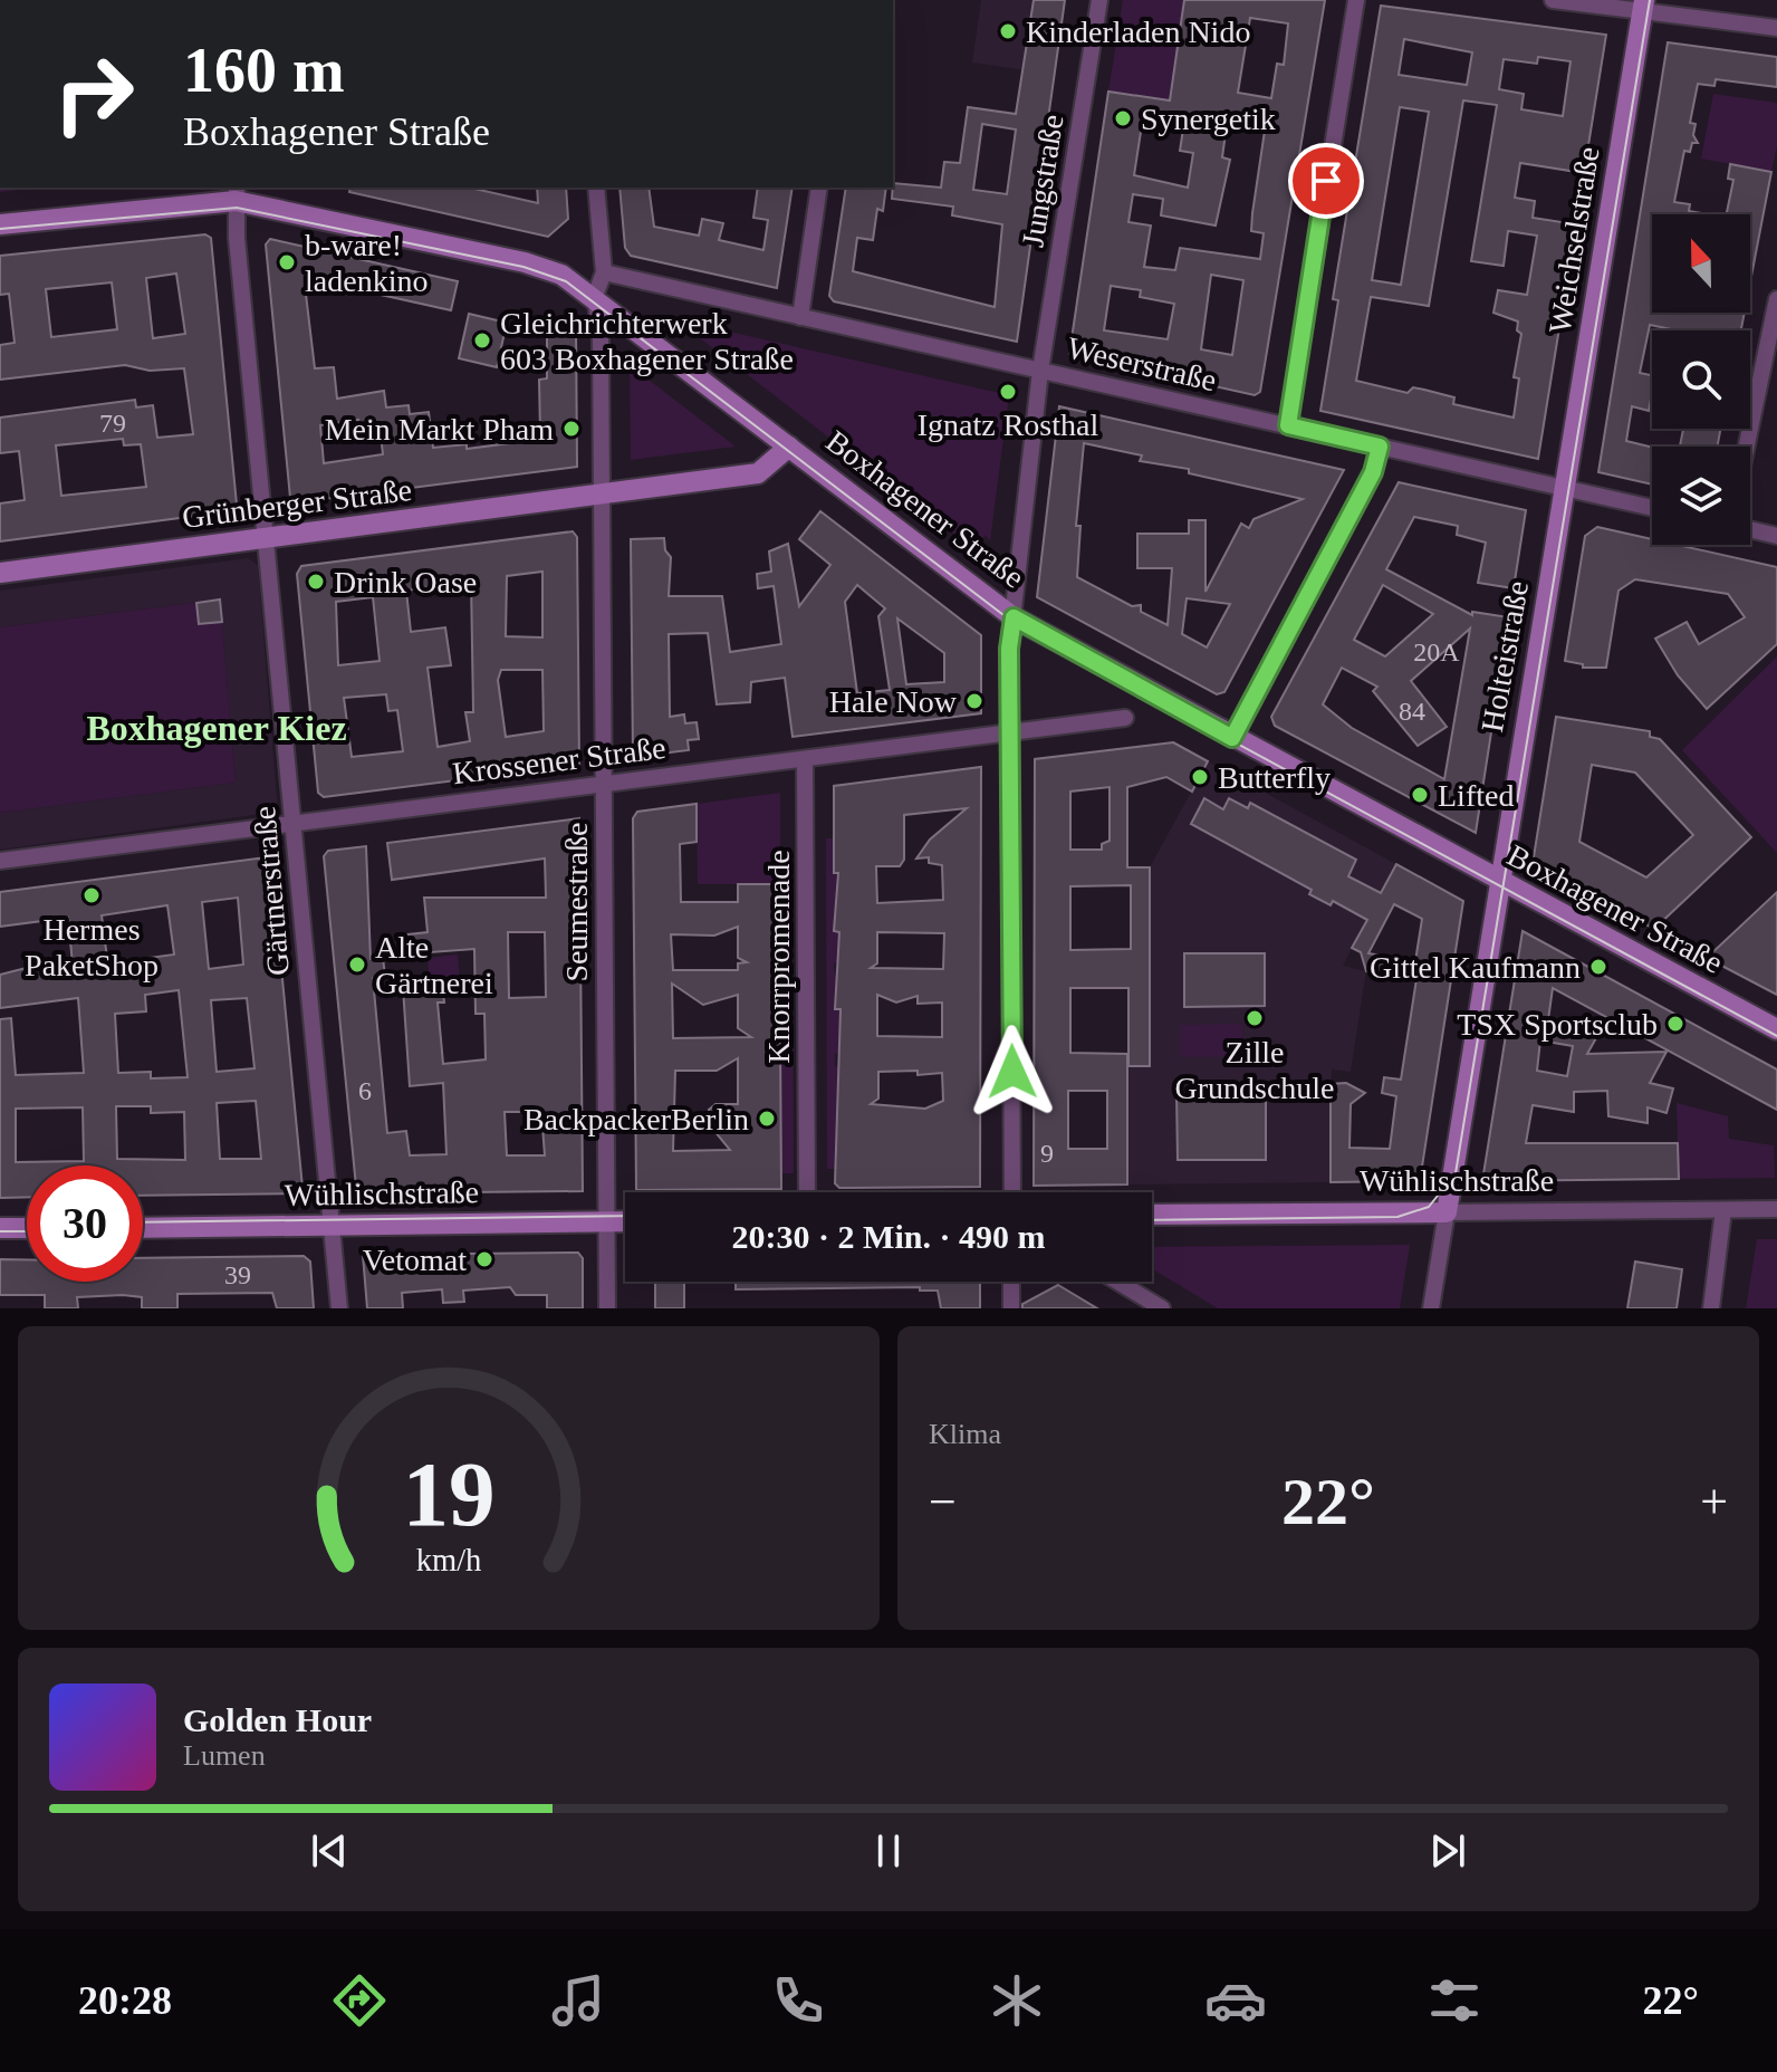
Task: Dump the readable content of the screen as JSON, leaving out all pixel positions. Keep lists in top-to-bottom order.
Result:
{
  "streets": {
    "street": [
      "Jungstraße",
      "Weichselstraße",
      "Weserstraße",
      "Grünberger Straße",
      "Boxhagener Straße",
      "Holteistraße",
      "Krossener Straße",
      "Gärtnerstraße",
      "Seumestraße",
      "Knorrpromenade",
      "Wühlischstraße"
    ]
  },
  "crossings": [
    ["Jungstraße", "Weserstraße"],
    ["Jungstraße", "Boxhagener Straße"],
    ["Jungstraße", "Krossener Straße"],
    ["Weichselstraße", "Weserstraße"],
    ["Weichselstraße", "Holteistraße"],
    ["Weserstraße", "Holteistraße"],
    ["Grünberger Straße", "Boxhagener Straße"],
    ["Grünberger Straße", "Gärtnerstraße"],
    ["Grünberger Straße", "Seumestraße"],
    ["Boxhagener Straße", "Holteistraße"],
    ["Boxhagener Straße", "Gärtnerstraße"],
    ["Boxhagener Straße", "Seumestraße"],
    ["Holteistraße", "Wühlischstraße"],
    ["Krossener Straße", "Gärtnerstraße"],
    ["Krossener Straße", "Seumestraße"],
    ["Krossener Straße", "Knorrpromenade"],
    ["Gärtnerstraße", "Wühlischstraße"],
    ["Seumestraße", "Wühlischstraße"]
  ],
  "districts": ["Boxhagener Kiez"],
  "places": [
    "Kinderladen Nido",
    "Synergetik",
    "b-ware! ladenkino",
    "Gleichrichterwerk 603 Boxhagener Straße",
    "Ignatz Rosthal",
    "Mein Markt Pham",
    "Drink Oase",
    "Hale Now",
    "Butterfly",
    "Lifted",
    "Hermes PaketShop",
    "Alte Gärtnerei",
    "Gittel Kaufmann",
    "Zille Grundschule",
    "TSX Sportsclub",
    "BackpackerBerlin",
    "Vetomat"
  ],
  "house_numbers": [
    "79",
    "20A",
    "84",
    "6",
    "9",
    "39"
  ],
  "north": "top",
  "page": {
    "turn": ["160 m", "Boxhagener Straße"],
    "limit": "30",
    "trip": "20:30 · 2 Min. · 490 m",
    "tile": "Klima",
    "heat": ["−", "22°", "+"],
    "song": ["Golden Hour", "Lumen"],
    "tabs": ["20:28", "22°"],
    "gauge": ["19", "km/h"]
  }
}
